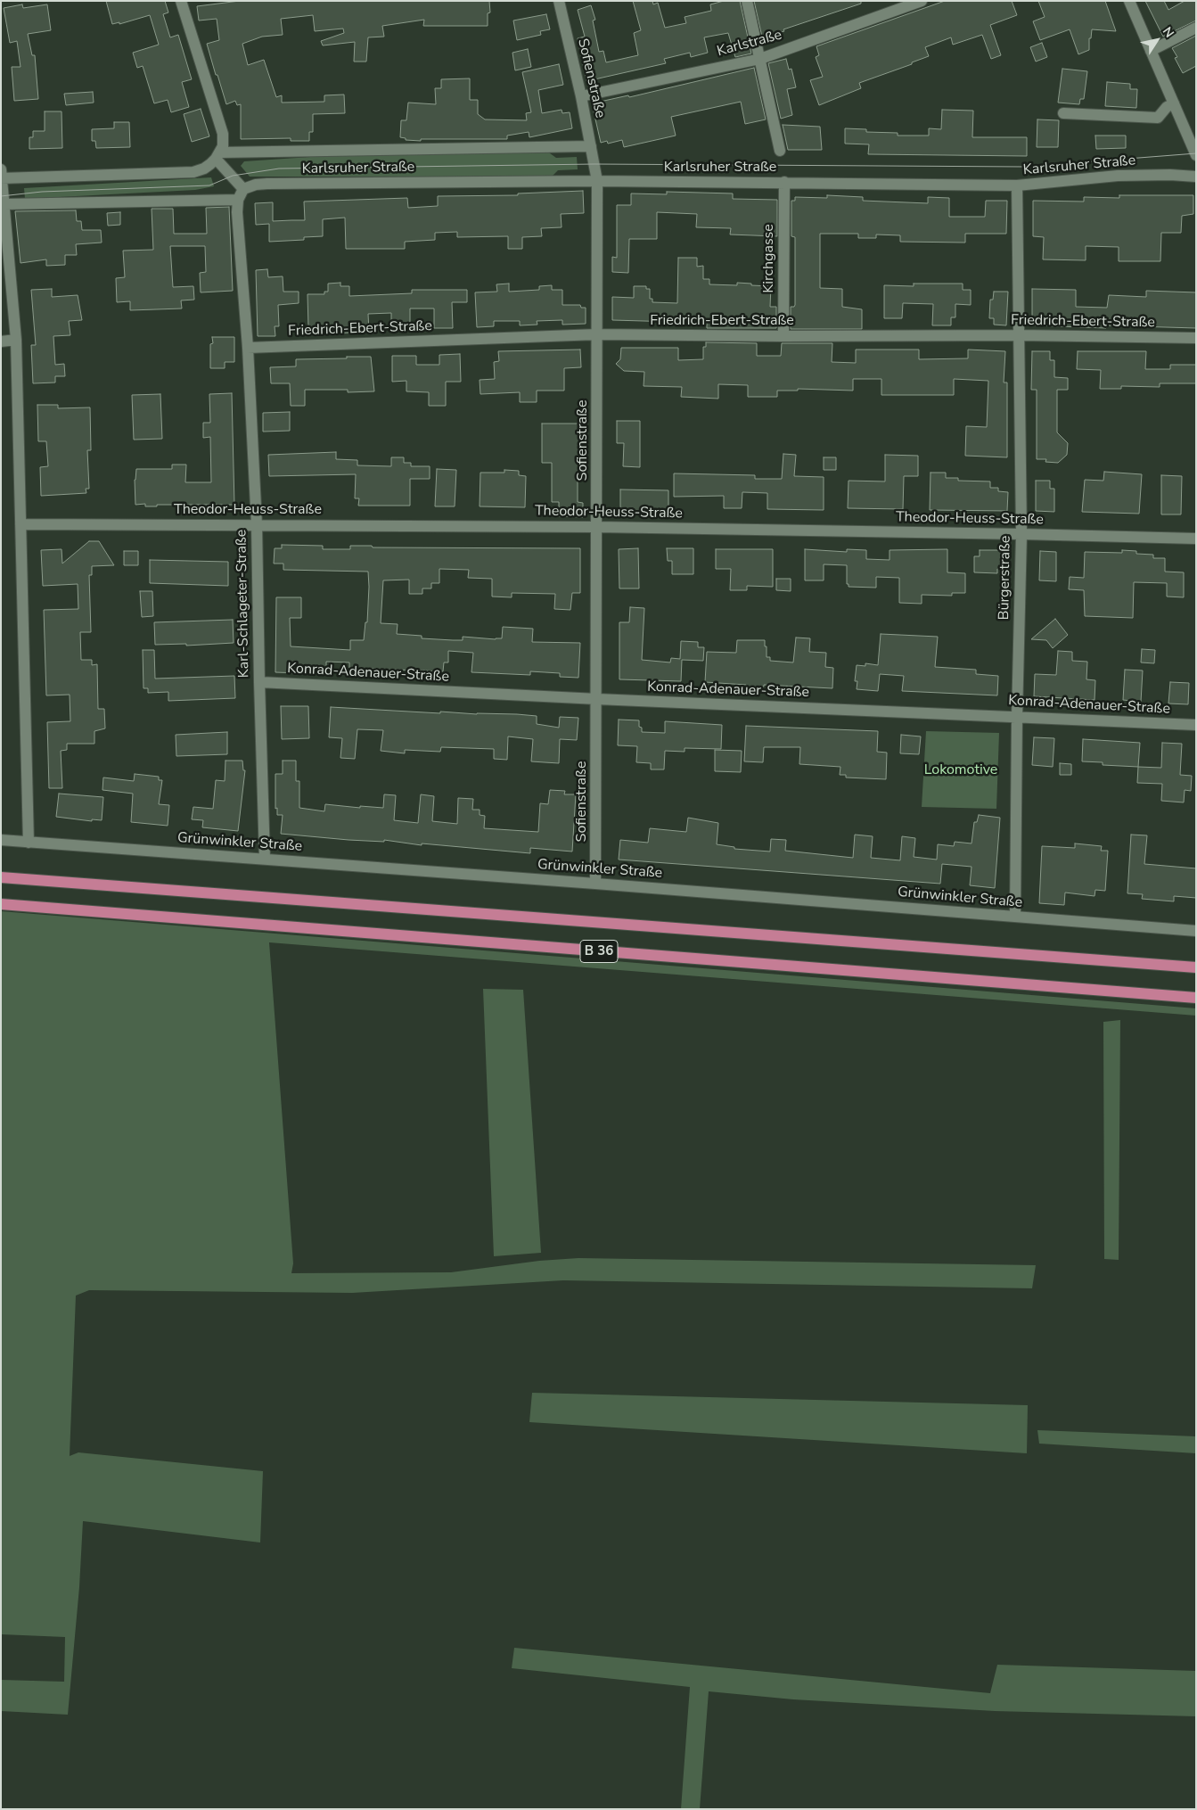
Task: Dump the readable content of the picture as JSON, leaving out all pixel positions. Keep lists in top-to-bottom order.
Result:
{
  "streets": {
    "main road": ["B 36"],
    "street": [
      "Karlstraße",
      "Sofienstraße",
      "Karlsruher Straße",
      "Kirchgasse",
      "Friedrich-Ebert-Straße",
      "Theodor-Heuss-Straße",
      "Bürgerstraße",
      "Karl-Schlageter-Straße",
      "Konrad-Adenauer-Straße",
      "Grünwinkler Straße"
    ]
  },
  "crossings": [
    ["Karlstraße", "Sofienstraße"],
    ["Sofienstraße", "Karlsruher Straße"],
    ["Sofienstraße", "Friedrich-Ebert-Straße"],
    ["Sofienstraße", "Theodor-Heuss-Straße"],
    ["Sofienstraße", "Konrad-Adenauer-Straße"],
    ["Sofienstraße", "Grünwinkler Straße"],
    ["Karlsruher Straße", "Kirchgasse"],
    ["Karlsruher Straße", "Bürgerstraße"],
    ["Karlsruher Straße", "Karl-Schlageter-Straße"],
    ["Kirchgasse", "Friedrich-Ebert-Straße"],
    ["Friedrich-Ebert-Straße", "Bürgerstraße"],
    ["Friedrich-Ebert-Straße", "Karl-Schlageter-Straße"],
    ["Theodor-Heuss-Straße", "Bürgerstraße"],
    ["Theodor-Heuss-Straße", "Karl-Schlageter-Straße"],
    ["Bürgerstraße", "Konrad-Adenauer-Straße"],
    ["Bürgerstraße", "Grünwinkler Straße"],
    ["Karl-Schlageter-Straße", "Konrad-Adenauer-Straße"],
    ["Karl-Schlageter-Straße", "Grünwinkler Straße"]
  ],
  "parks": ["Lokomotive"],
  "north": "top right"
}
